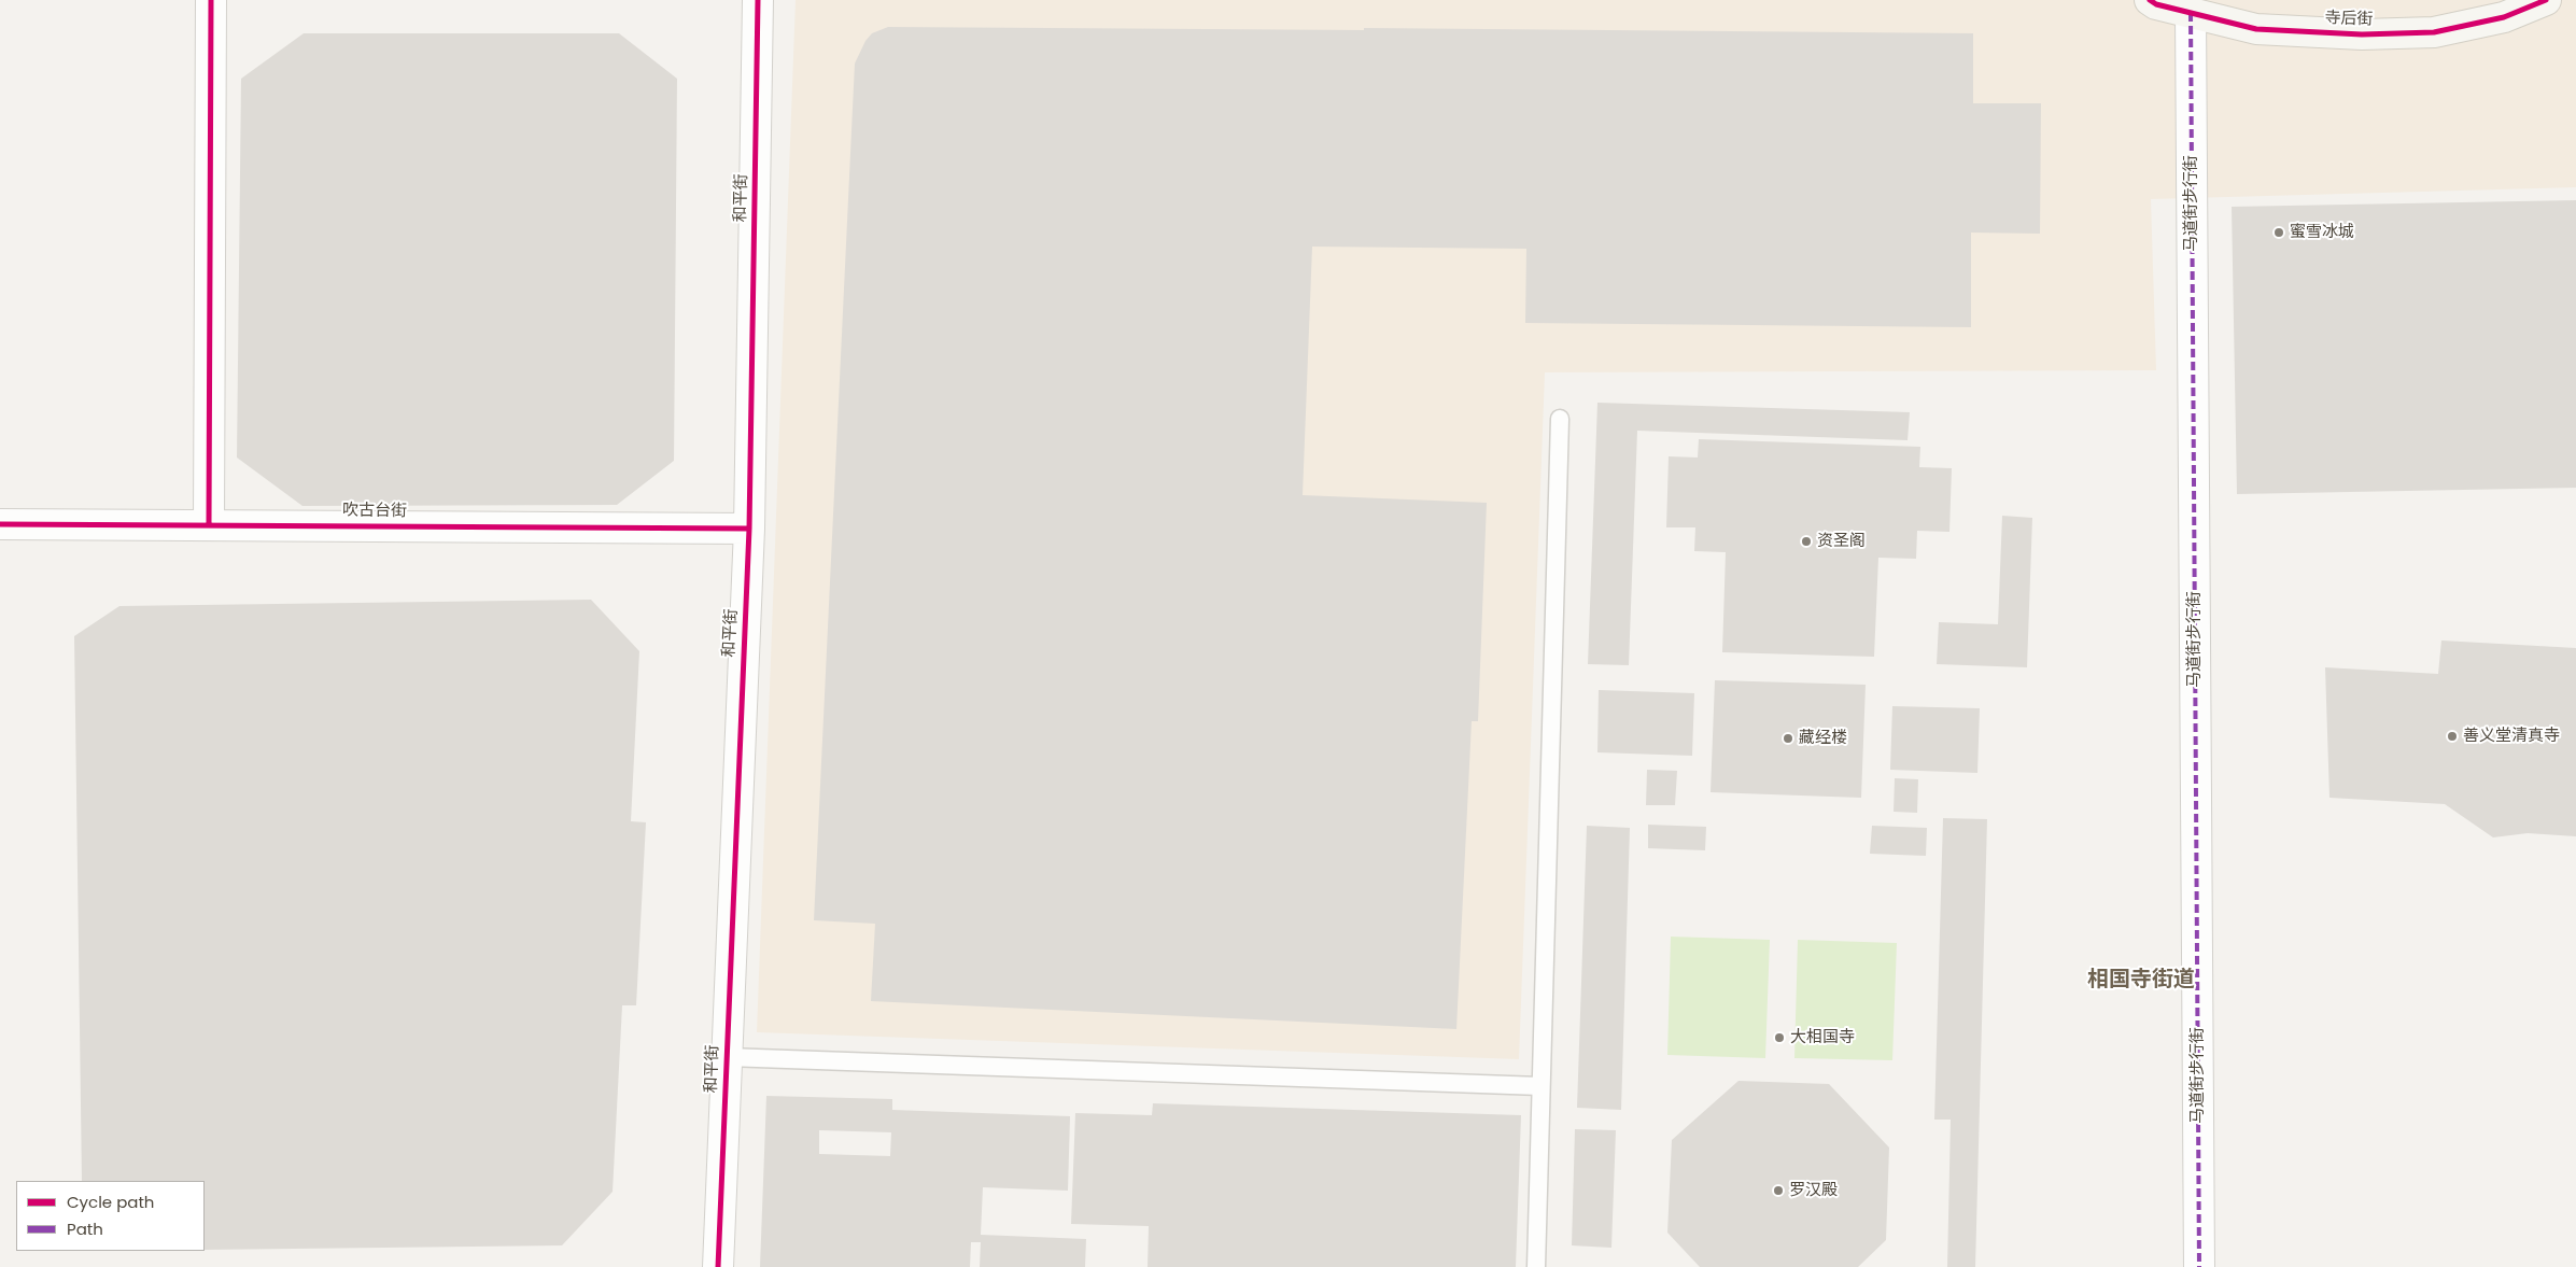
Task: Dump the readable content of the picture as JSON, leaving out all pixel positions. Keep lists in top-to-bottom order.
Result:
{
  "streets": {
    "street": [
      "寺后街",
      "和平街",
      "马道街步行街",
      "吹古台街"
    ]
  },
  "crossings": [
    ["寺后街", "马道街步行街"],
    ["和平街", "吹古台街"]
  ],
  "districts": ["相国寺街道"],
  "places": [
    "蜜雪冰城",
    "资圣阁",
    "善义堂清真寺",
    "藏经楼",
    "大相国寺",
    "罗汉殿"
  ],
  "legend": ["Cycle path", "Path"]
}
